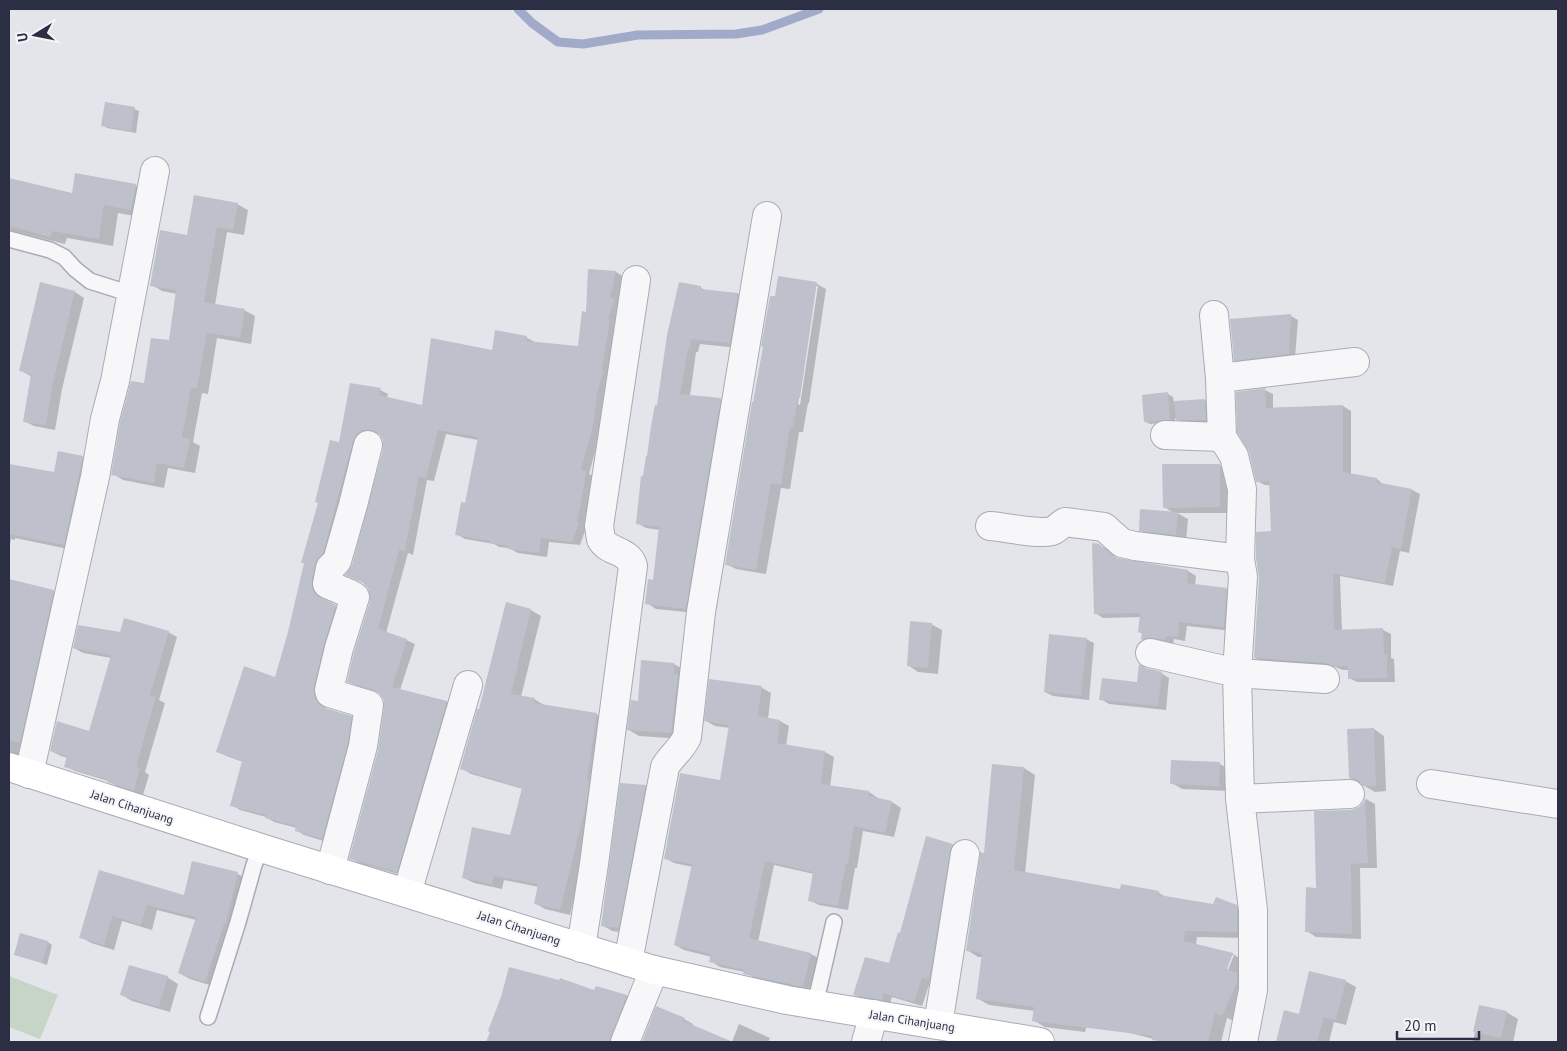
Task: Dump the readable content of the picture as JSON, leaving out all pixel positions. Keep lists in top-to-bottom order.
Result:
{
  "streets": {
    "main road": ["Jalan Cihanjuang"]
  },
  "scale_bar": "20 m",
  "north": "left"
}
